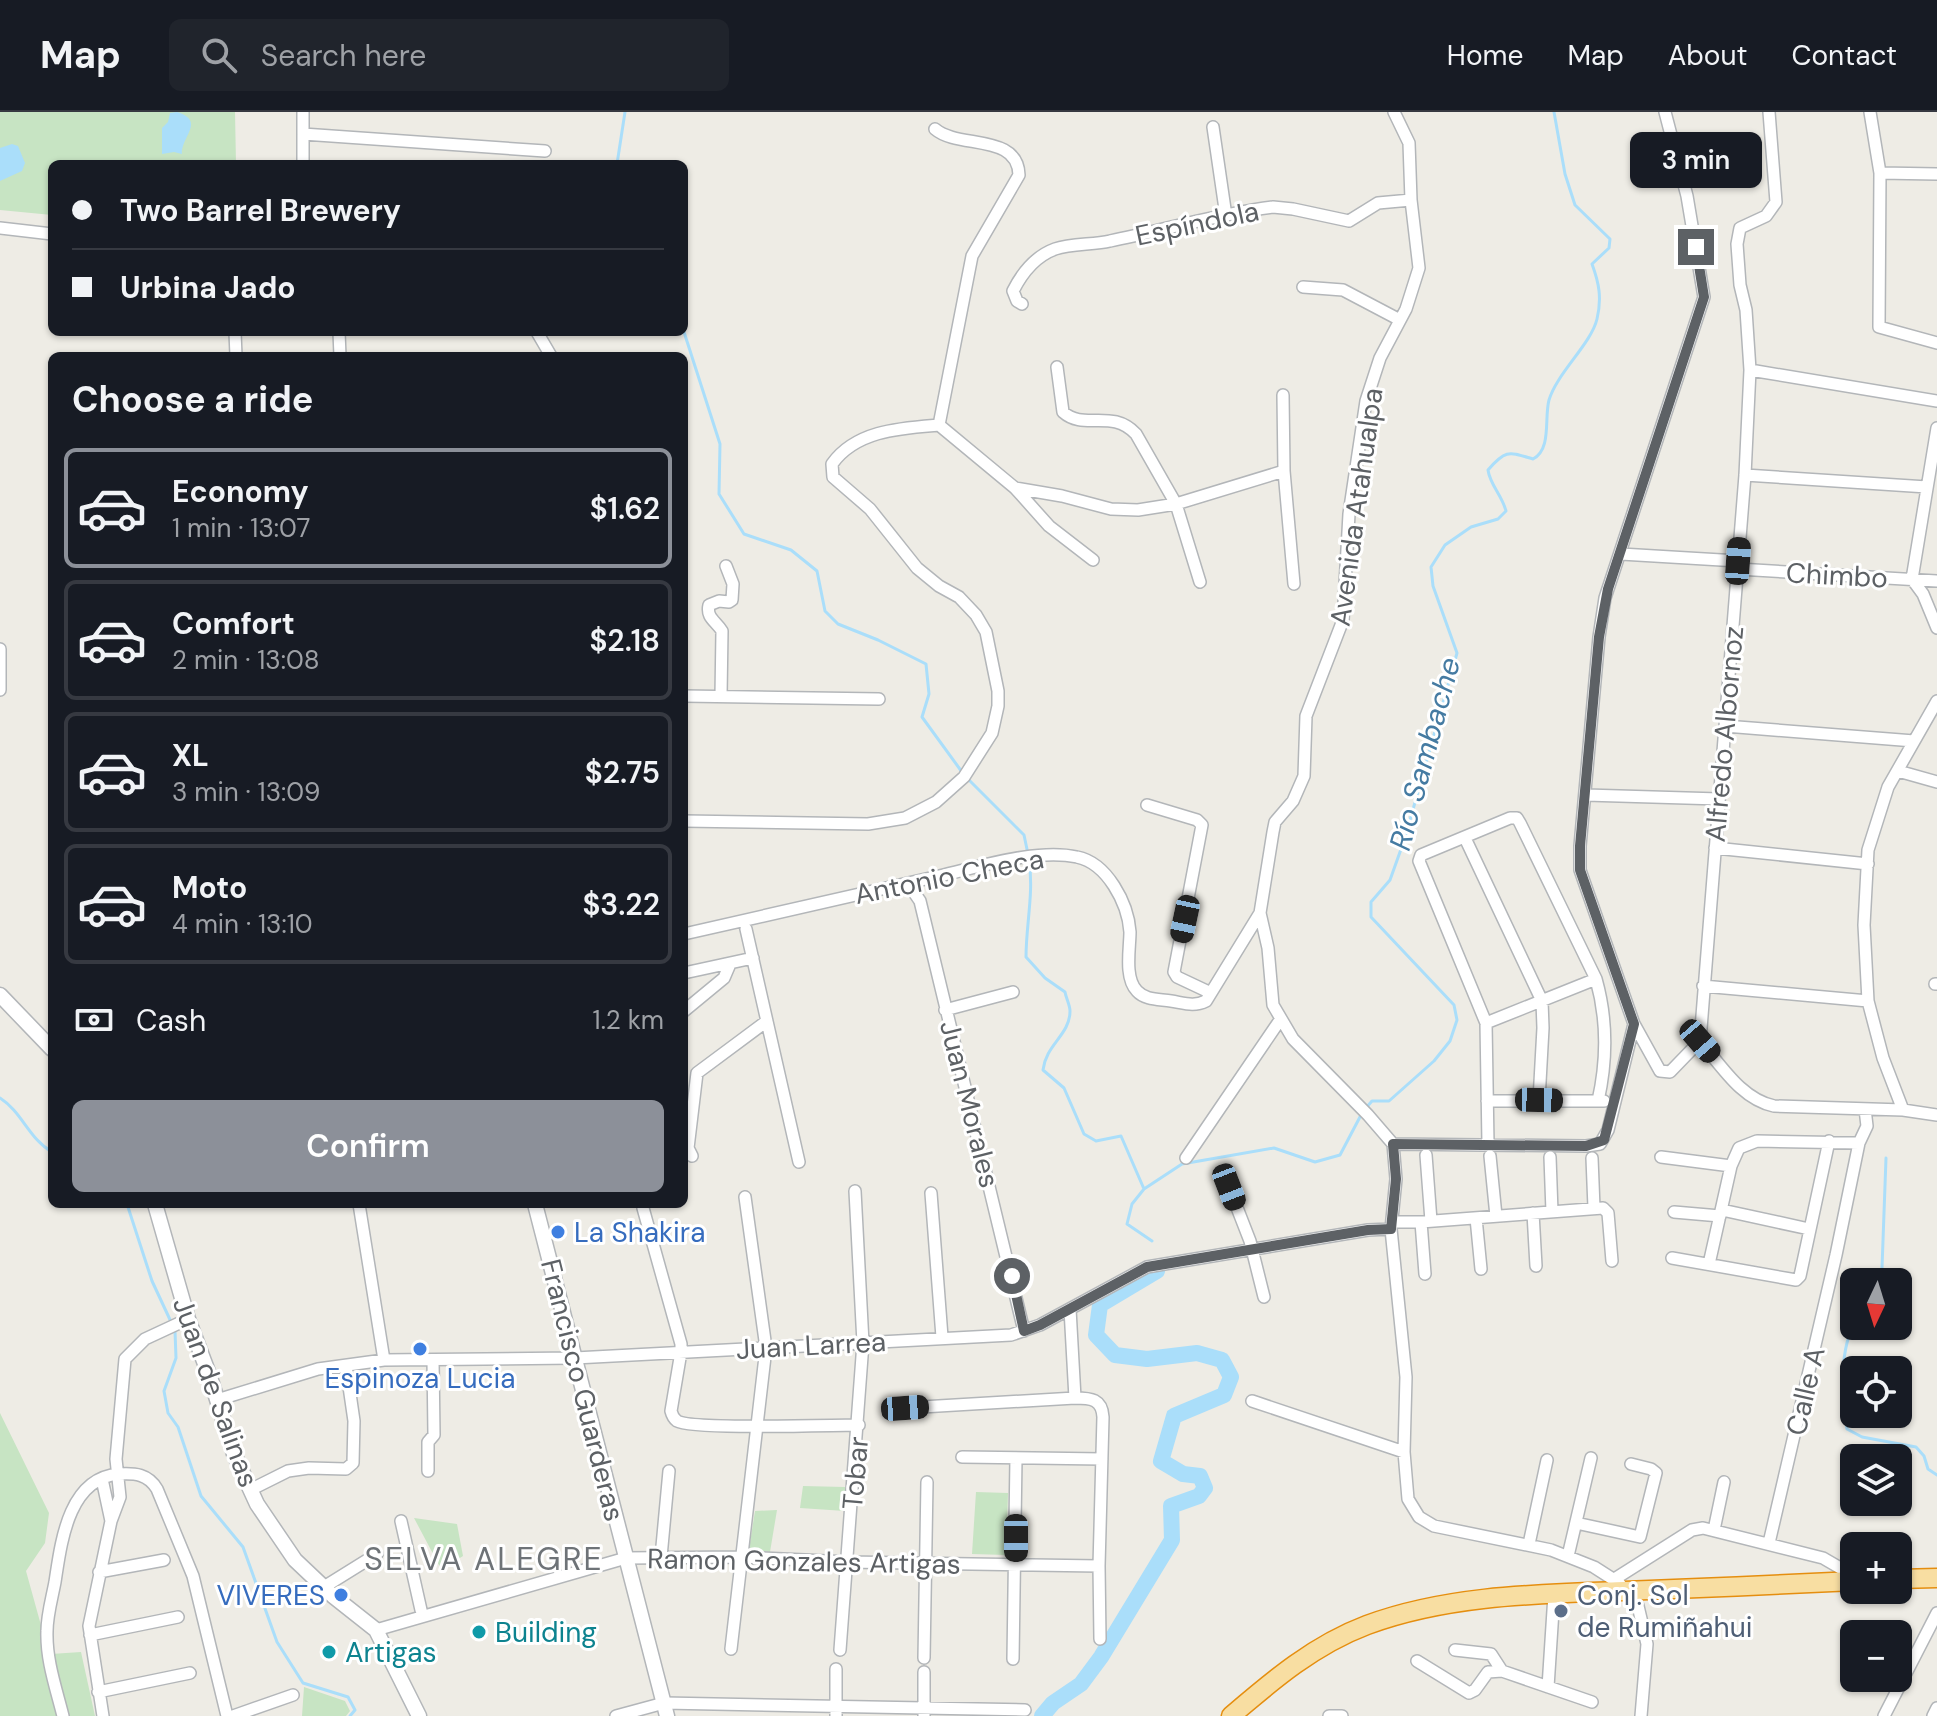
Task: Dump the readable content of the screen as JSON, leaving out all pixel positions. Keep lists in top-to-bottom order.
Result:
{
  "streets": {
    "street": [
      "Espíndola",
      "Avenida Atahualpa",
      "Chimbo",
      "Alfredo Albornoz",
      "Antonio Checa",
      "Juan Morales",
      "Juan Larrea",
      "Francisco Guarderas",
      "Calle A",
      "Juan de Salinas",
      "Tobar",
      "Ramon Gonzales Artigas"
    ]
  },
  "crossings": [
    ["Espíndola", "Avenida Atahualpa"],
    ["Chimbo", "Alfredo Albornoz"],
    ["Antonio Checa", "Juan Morales"],
    ["Juan Morales", "Juan Larrea"],
    ["Juan Larrea", "Francisco Guarderas"],
    ["Juan Larrea", "Juan de Salinas"],
    ["Juan Larrea", "Tobar"],
    ["Francisco Guarderas", "Ramon Gonzales Artigas"],
    ["Juan de Salinas", "Ramon Gonzales Artigas"],
    ["Tobar", "Ramon Gonzales Artigas"]
  ],
  "districts": ["SELVA ALEGRE"],
  "water": ["Río Sambache"],
  "places": [
    "La Shakira",
    "Espinoza Lucia",
    "VIVERES",
    "Conj. Sol de Rumiñahui",
    "Building",
    "Artigas"
  ],
  "north": "bottom",
  "page": {
    "header": "Map",
    "search": "Search here",
    "nav": [
      "Home",
      "Map",
      "About",
      "Contact"
    ],
    "bubble": "3 min",
    "banner": ["Two Barrel Brewery", "Urbina Jado"],
    "heading": "Choose a ride",
    "list": [
      {
        "name": "Economy",
        "note": "1 min · 13:07",
        "value": "$1.62"
      },
      {
        "name": "Comfort",
        "note": "2 min · 13:08",
        "value": "$2.18"
      },
      {
        "name": "XL",
        "note": "3 min · 13:09",
        "value": "$2.75"
      },
      {
        "name": "Moto",
        "note": "4 min · 13:10",
        "value": "$3.22"
      }
    ],
    "pay": ["Cash", "1.2 km"],
    "buttons": "Confirm",
    "map_buttons": ["+", "−"]
  }
}
